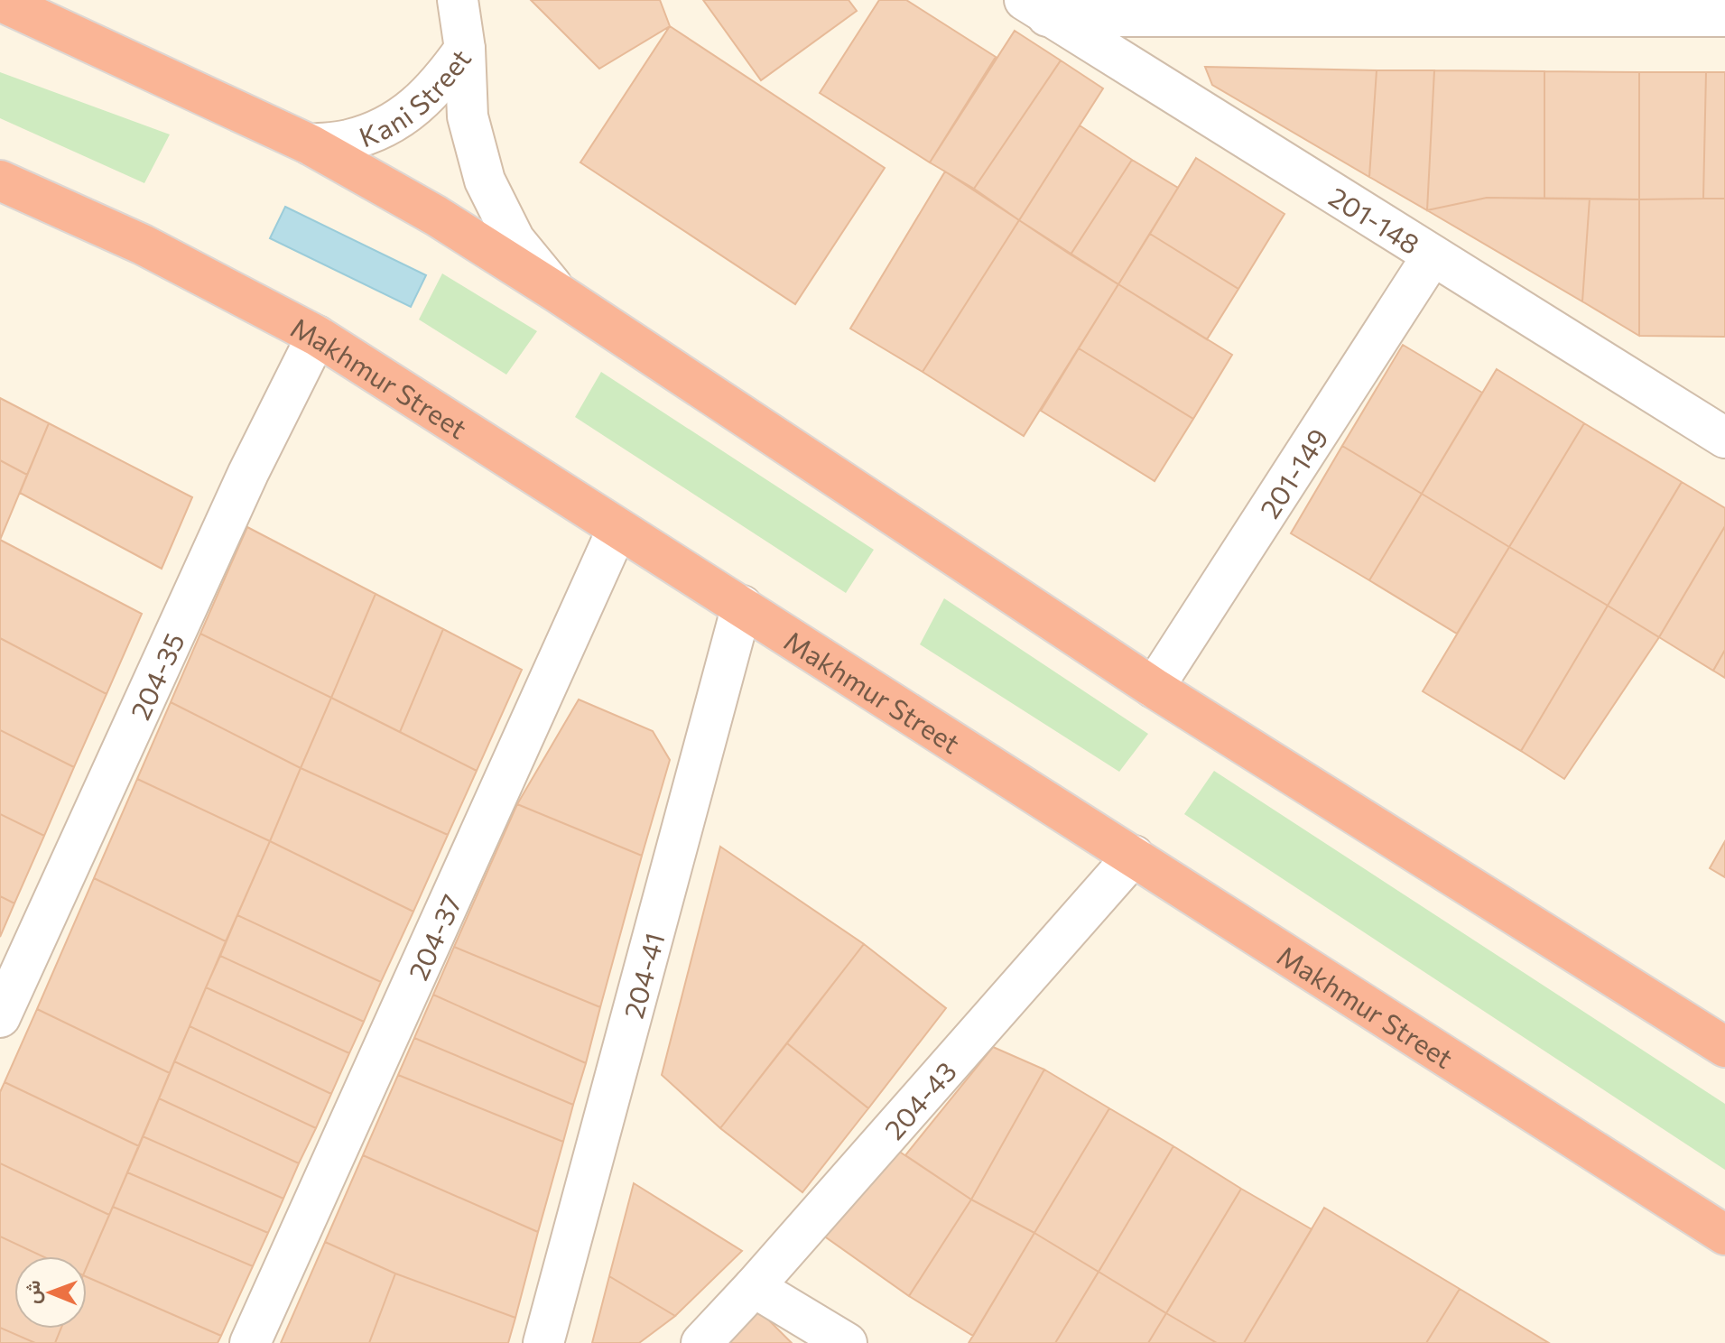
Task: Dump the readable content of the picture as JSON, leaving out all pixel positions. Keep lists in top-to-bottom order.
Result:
{
  "streets": {
    "highway": ["Makhmur Street"],
    "street": [
      "Kani Street",
      "201-148",
      "201-149",
      "204-35",
      "204-37",
      "204-41",
      "204-43"
    ]
  },
  "crossings": [
    ["201-148", "201-149"],
    ["Makhmur Street", "204-35"],
    ["Makhmur Street", "204-37"],
    ["Makhmur Street", "204-41"],
    ["Makhmur Street", "204-43"]
  ],
  "north": "left"
}
